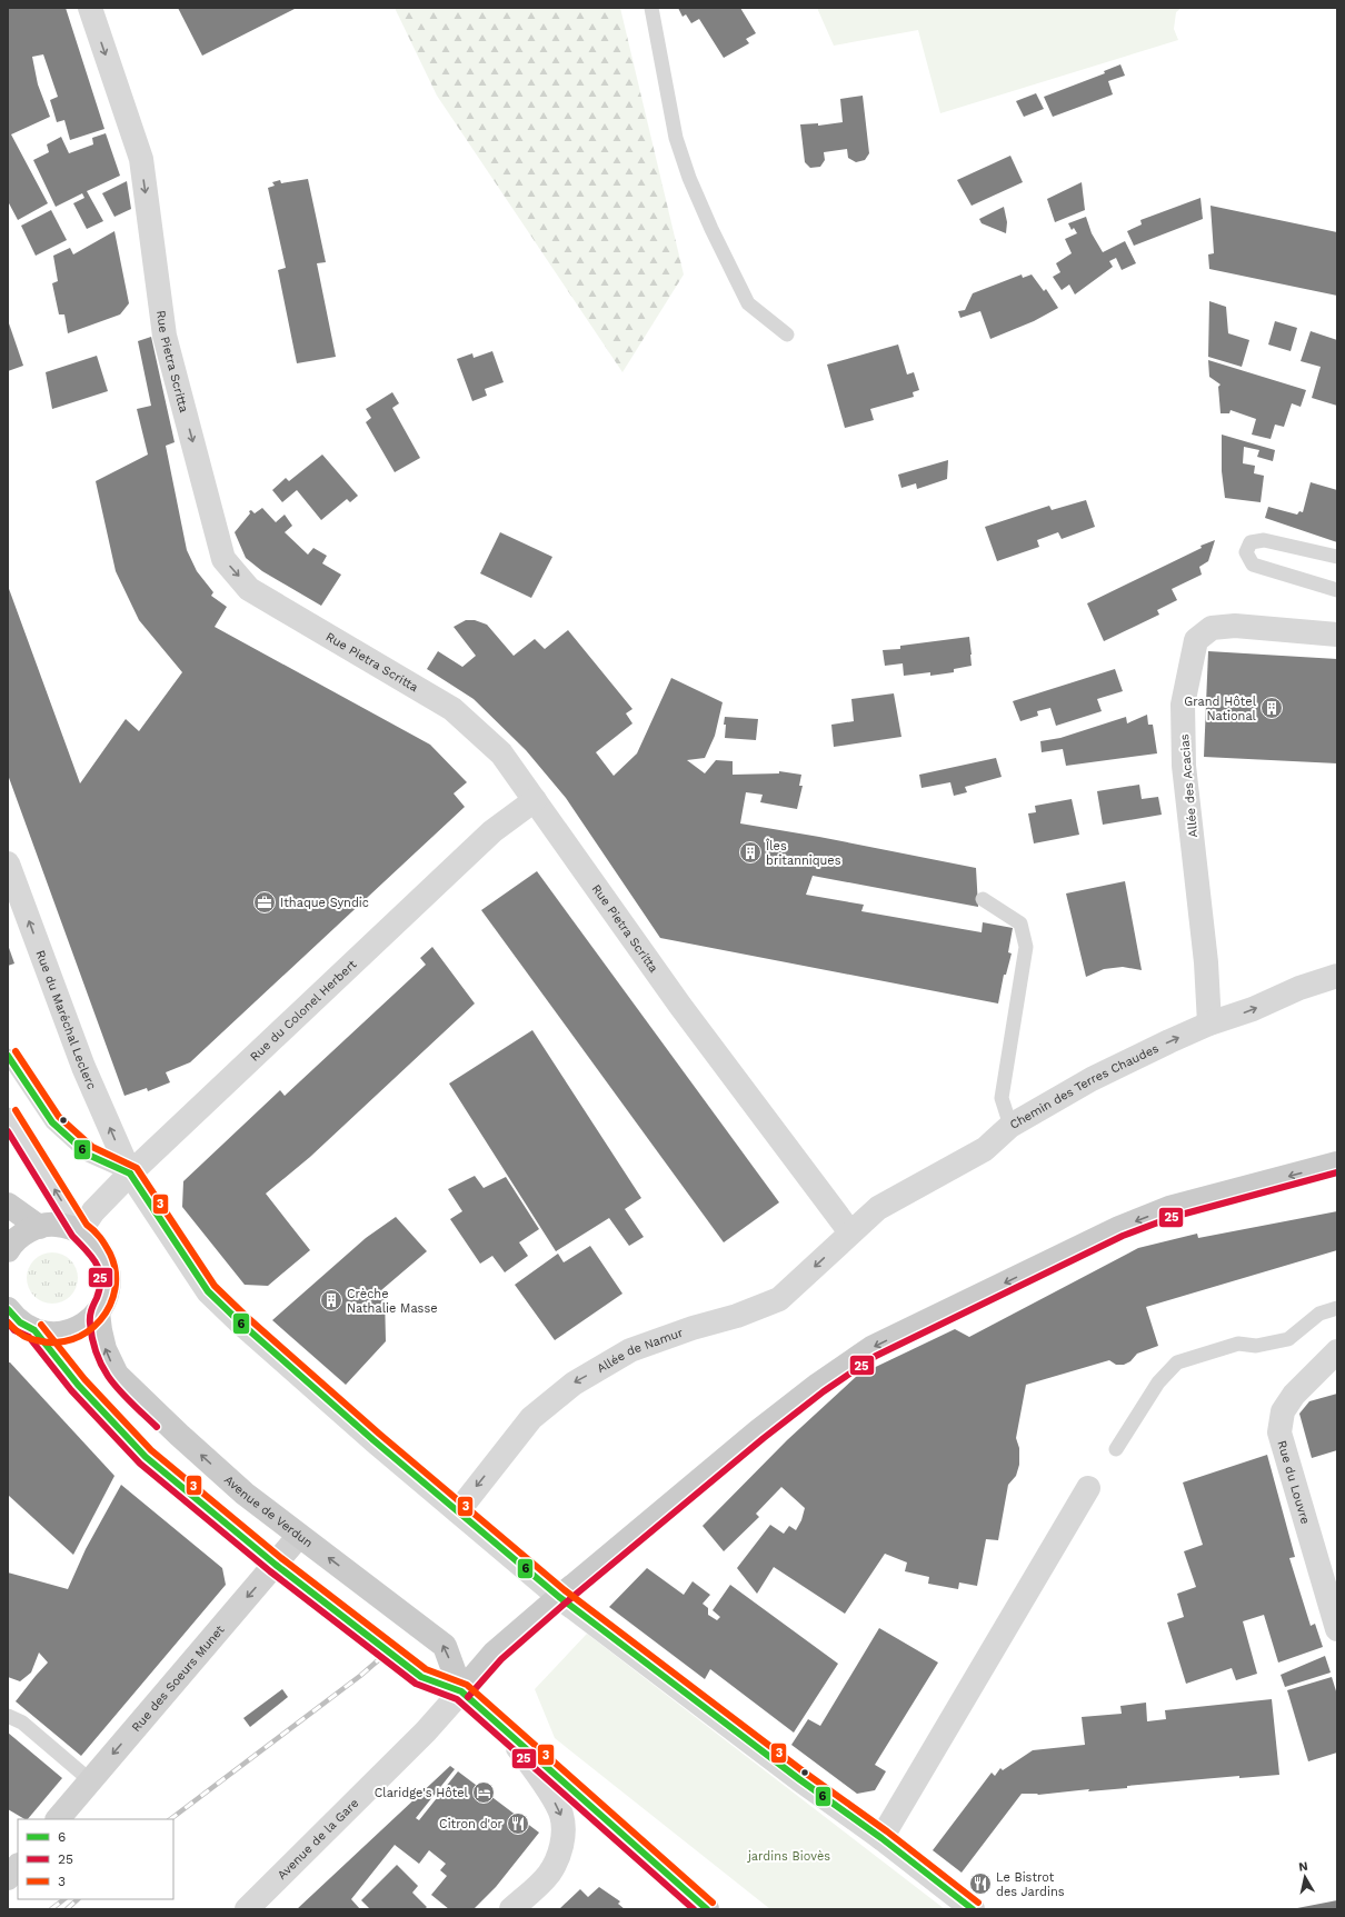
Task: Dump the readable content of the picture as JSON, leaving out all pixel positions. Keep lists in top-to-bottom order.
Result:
{
  "streets": {
    "main road": ["Avenue de Verdun", "Rue des Soeurs Munet"],
    "street": [
      "Rue Pietra Scritta",
      "Allée des Acacias",
      "Rue du Colonel Herbert",
      "Rue du Maréchal Leclerc",
      "Chemin des Terres Chaudes",
      "Allée de Namur",
      "Rue du Louvre",
      "Avenue de la Gare"
    ]
  },
  "crossings": [
    ["Rue Pietra Scritta", "Rue du Colonel Herbert"],
    ["Rue Pietra Scritta", "Chemin des Terres Chaudes"],
    ["Rue Pietra Scritta", "Allée de Namur"],
    ["Allée des Acacias", "Chemin des Terres Chaudes"],
    ["Rue du Colonel Herbert", "Rue du Maréchal Leclerc"],
    ["Rue du Maréchal Leclerc", "Allée de Namur"],
    ["Chemin des Terres Chaudes", "Allée de Namur"],
    ["Avenue de Verdun", "Rue des Soeurs Munet"],
    ["Avenue de Verdun", "Avenue de la Gare"]
  ],
  "one_way": [
    "Rue Pietra Scritta",
    "Chemin des Terres Chaudes",
    "Allée de Namur",
    "Rue des Soeurs Munet"
  ],
  "parks": ["jardins Biovès"],
  "places": {
    "building": ["Grand Hôtel National", "Îles britanniques", "Crèche Nathalie Masse"],
    "office": ["Ithaque Syndic"],
    "hotel": ["Claridge's Hôtel"],
    "restaurant": ["Citron d'or", "Le Bistrot des Jardins"]
  },
  "lines": ["transit line 3", "transit line 6", "transit line 25"],
  "legend": ["6", "25", "3"],
  "north": "top"
}
